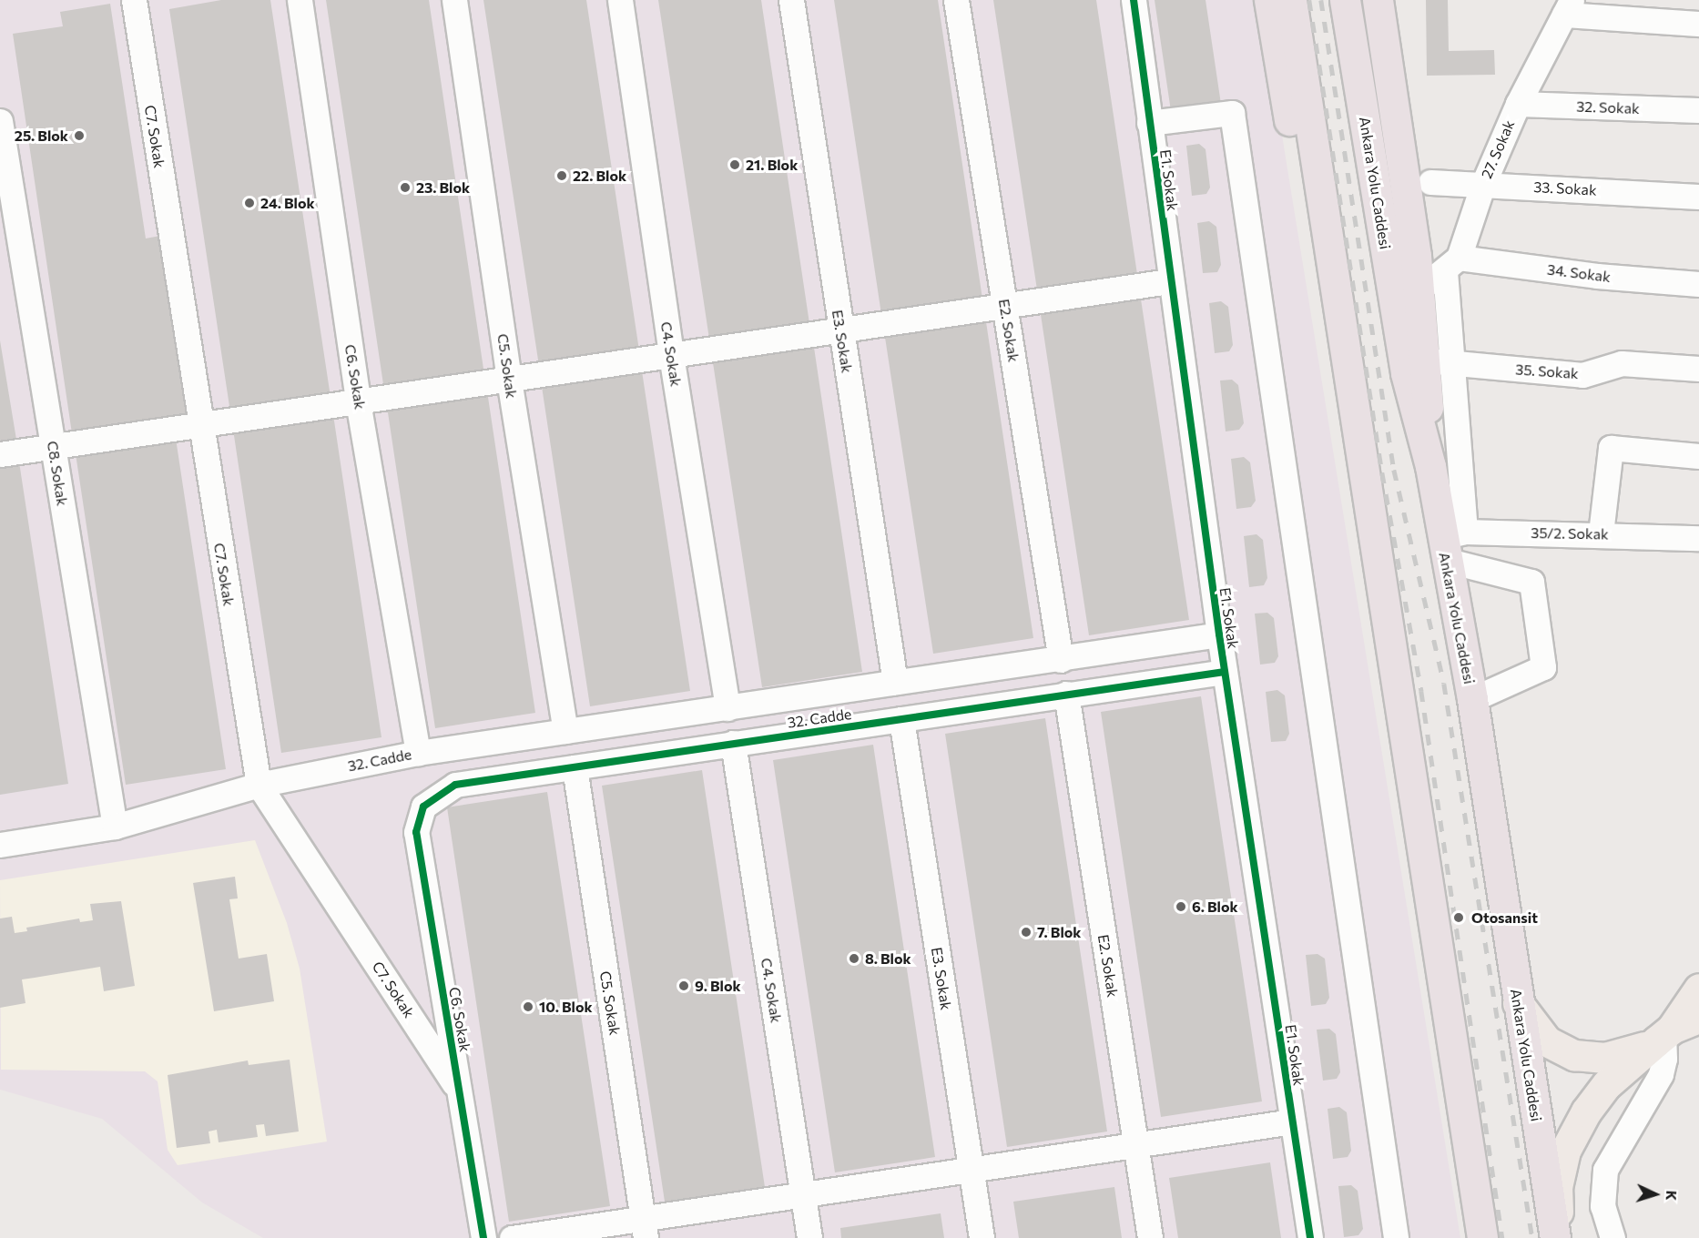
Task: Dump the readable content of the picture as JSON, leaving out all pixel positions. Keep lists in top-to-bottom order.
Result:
{
  "streets": {
    "highway": ["Ankara Yolu Caddesi"],
    "street": [
      "32. Sokak",
      "C7. Sokak",
      "27. Sokak",
      "E1. Sokak",
      "33. Sokak",
      "34. Sokak",
      "E2. Sokak",
      "E3. Sokak",
      "C4. Sokak",
      "C5. Sokak",
      "35. Sokak",
      "C6. Sokak",
      "C8. Sokak",
      "35/2. Sokak",
      "32. Cadde"
    ]
  },
  "crossings": [
    ["32. Sokak", "27. Sokak"],
    ["C7. Sokak", "C6. Sokak"],
    ["C7. Sokak", "32. Cadde"],
    ["27. Sokak", "33. Sokak"],
    ["27. Sokak", "34. Sokak"],
    ["E1. Sokak", "32. Cadde"],
    ["Ankara Yolu Caddesi", "35/2. Sokak"],
    ["E2. Sokak", "32. Cadde"],
    ["E3. Sokak", "32. Cadde"],
    ["C4. Sokak", "32. Cadde"],
    ["C5. Sokak", "32. Cadde"],
    ["C6. Sokak", "32. Cadde"],
    ["C8. Sokak", "32. Cadde"]
  ],
  "places": [
    "25. Blok",
    "21. Blok",
    "22. Blok",
    "23. Blok",
    "24. Blok",
    "6. Blok",
    "Otosansit",
    "7. Blok",
    "8. Blok",
    "9. Blok",
    "10. Blok"
  ],
  "north": "right"
}
